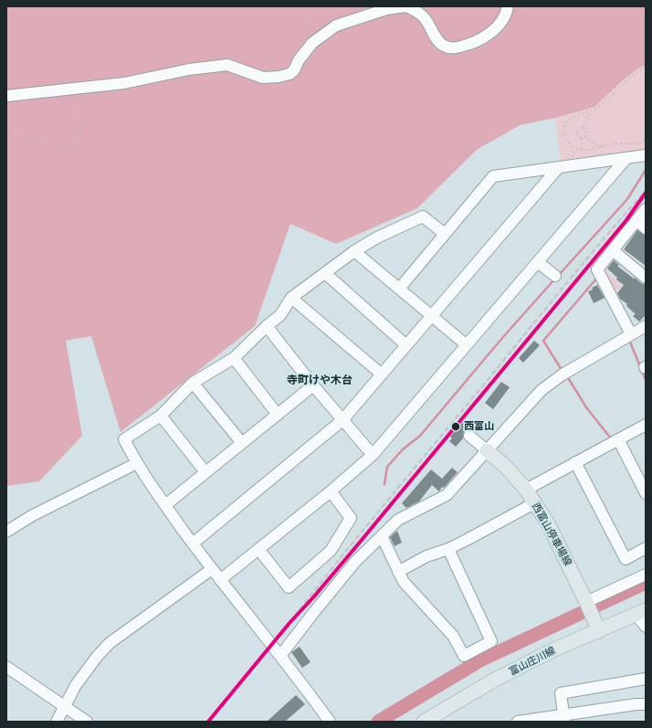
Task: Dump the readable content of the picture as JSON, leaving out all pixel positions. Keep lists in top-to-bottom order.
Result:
{
  "streets": {
    "main road": ["西富山停車場線", "富山庄川線"]
  },
  "crossings": [
    ["西富山停車場線", "富山庄川線"]
  ],
  "districts": ["寺町けや木台"],
  "places": ["西富山"]
}
